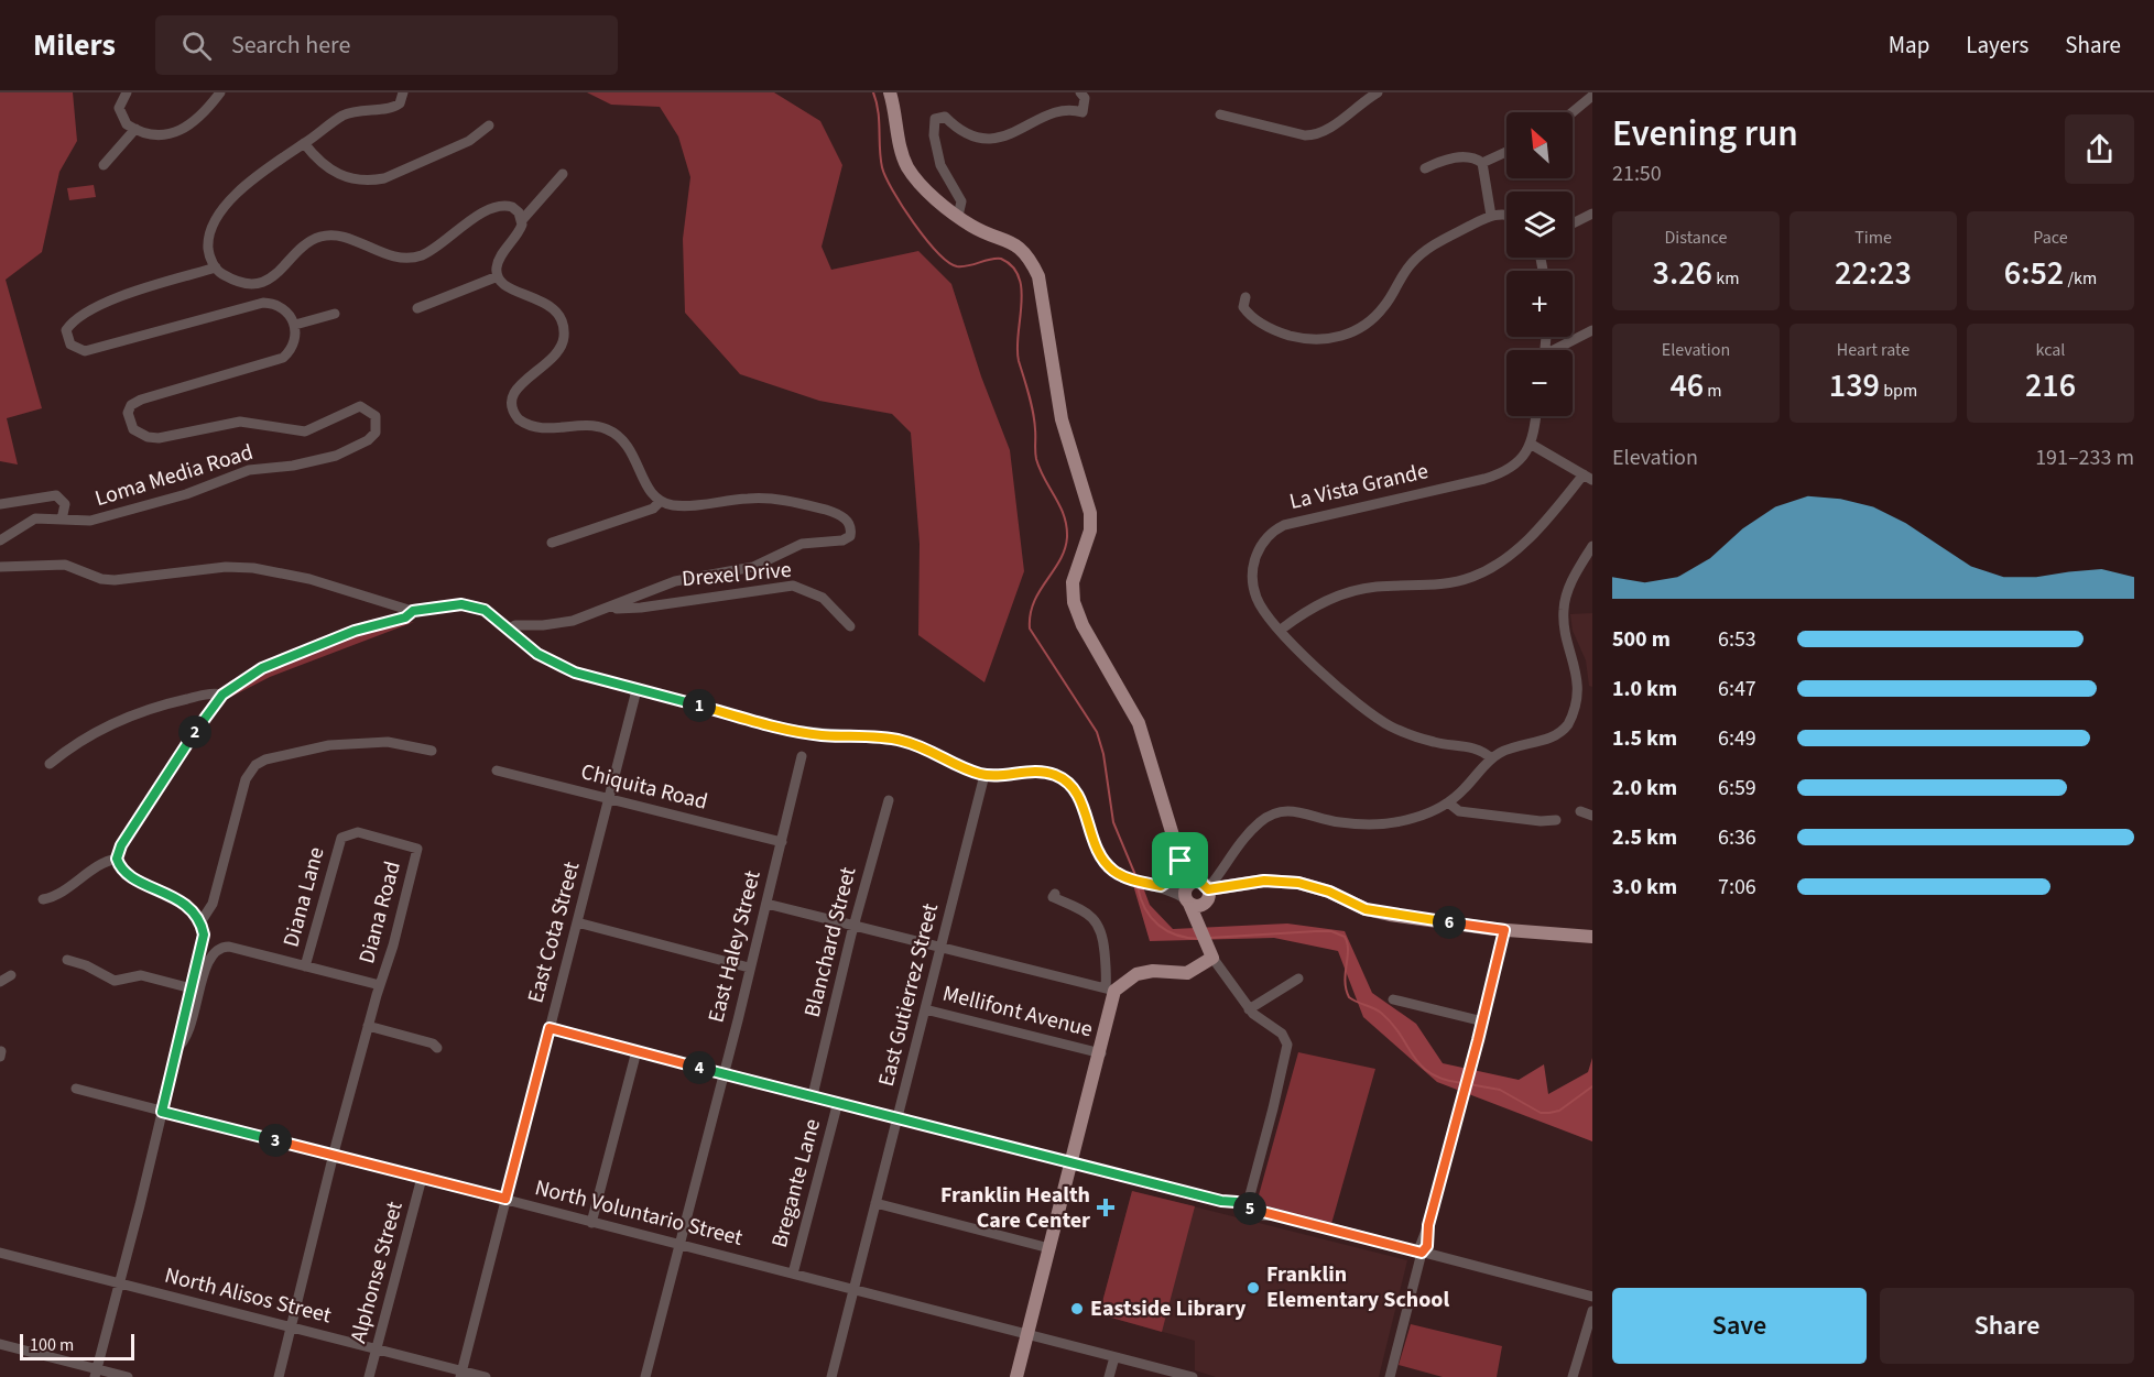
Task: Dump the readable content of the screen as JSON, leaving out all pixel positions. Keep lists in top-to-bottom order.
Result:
{
  "streets": {
    "street": [
      "Loma Media Road",
      "La Vista Grande",
      "Drexel Drive",
      "Chiquita Road",
      "Diana Lane",
      "Diana Road",
      "East Cota Street",
      "Blanchard Street",
      "East Haley Street",
      "East Gutierrez Street",
      "Mellifont Avenue",
      "Bregante Lane",
      "North Voluntario Street",
      "Alphonse Street",
      "North Alisos Street"
    ]
  },
  "crossings": [
    ["Chiquita Road", "East Cota Street"],
    ["Chiquita Road", "East Haley Street"],
    ["Diana Lane", "Diana Road"],
    ["Diana Road", "North Voluntario Street"],
    ["Diana Road", "North Alisos Street"],
    ["East Cota Street", "North Voluntario Street"],
    ["East Cota Street", "North Alisos Street"],
    ["East Haley Street", "North Voluntario Street"],
    ["East Gutierrez Street", "Mellifont Avenue"],
    ["East Gutierrez Street", "North Voluntario Street"],
    ["Bregante Lane", "North Voluntario Street"],
    ["North Voluntario Street", "Alphonse Street"],
    ["Alphonse Street", "North Alisos Street"]
  ],
  "places": {
    "health": ["Franklin Health Care Center"],
    "other": ["Franklin Elementary School", "Eastside Library"]
  },
  "scale_bar": "100 m",
  "north": "top left",
  "page": {
    "header": "Milers",
    "search": "Search here",
    "nav": ["Map", "Layers", "Share"],
    "heading": ["Evening run", "21:50"],
    "map_buttons": ["+", "−"],
    "stats": [
      ["Distance", "3.26 km"],
      ["Time", "22:23"],
      ["Pace", "6:52 /km"],
      ["Elevation", "46 m"],
      ["Heart rate", "139 bpm"],
      ["kcal", "216"]
    ],
    "chart": ["Elevation", "191–233 m"],
    "list": [
      {
        "name": "500 m",
        "note": "6:53"
      },
      {
        "name": "1.0 km",
        "note": "6:47"
      },
      {
        "name": "1.5 km",
        "note": "6:49"
      },
      {
        "name": "2.0 km",
        "note": "6:59"
      },
      {
        "name": "2.5 km",
        "note": "6:36"
      },
      {
        "name": "3.0 km",
        "note": "7:06"
      }
    ],
    "pins": [
      "1",
      "2",
      "6",
      "4",
      "3",
      "5"
    ],
    "buttons": ["Save", "Share"],
    "scale": "100 m"
  }
}
